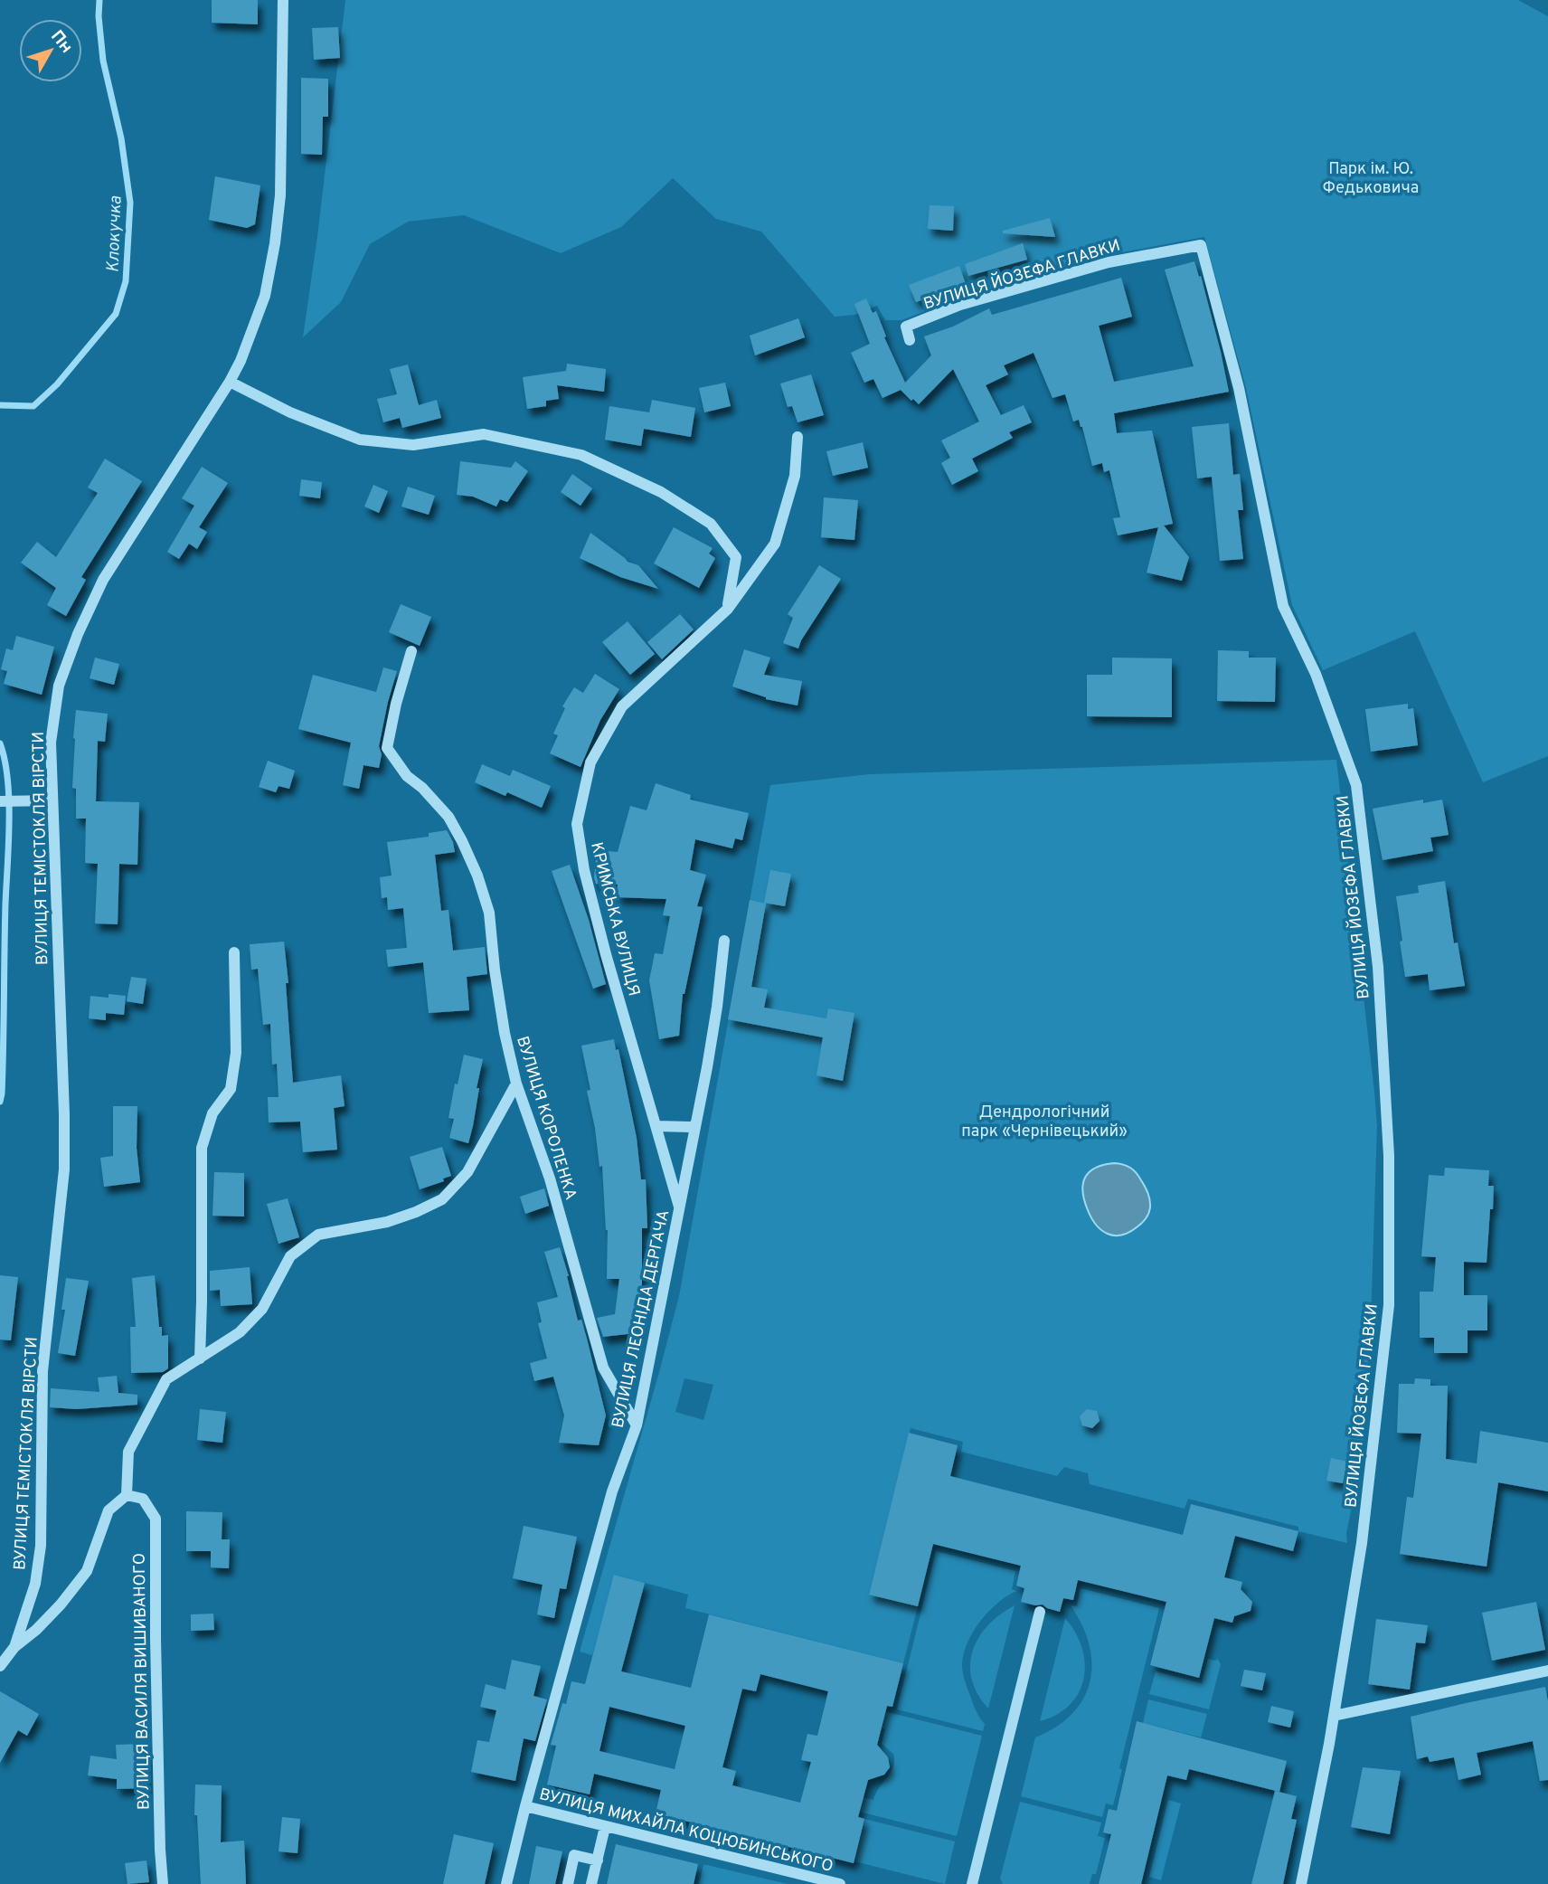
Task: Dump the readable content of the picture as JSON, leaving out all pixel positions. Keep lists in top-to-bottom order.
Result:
{
  "streets": {
    "street": [
      "ВУЛИЦЯ ЙОЗЕФА ГЛАВКИ",
      "ВУЛИЦЯ ТЕМІСТОКЛЯ ВІРСТИ",
      "КРИМСЬКА ВУЛИЦЯ",
      "ВУЛИЦЯ КОРОЛЕНКА",
      "ВУЛИЦЯ ЛЕОНІДА ДЕРГАЧА",
      "ВУЛИЦЯ ВАСИЛЯ ВИШИВАНОГО",
      "ВУЛИЦЯ МИХАЙЛА КОЦЮБИНСЬКОГО"
    ]
  },
  "crossings": [
    ["КРИМСЬКА ВУЛИЦЯ", "ВУЛИЦЯ ЛЕОНІДА ДЕРГАЧА"],
    ["ВУЛИЦЯ КОРОЛЕНКА", "ВУЛИЦЯ ЛЕОНІДА ДЕРГАЧА"],
    ["ВУЛИЦЯ ЛЕОНІДА ДЕРГАЧА", "ВУЛИЦЯ МИХАЙЛА КОЦЮБИНСЬКОГО"]
  ],
  "water": ["Клокучка"],
  "parks": ["Парк ім. Ю. Федьковича", "Дендрологічний парк «Чернівецький»"],
  "north": "top right"
}
